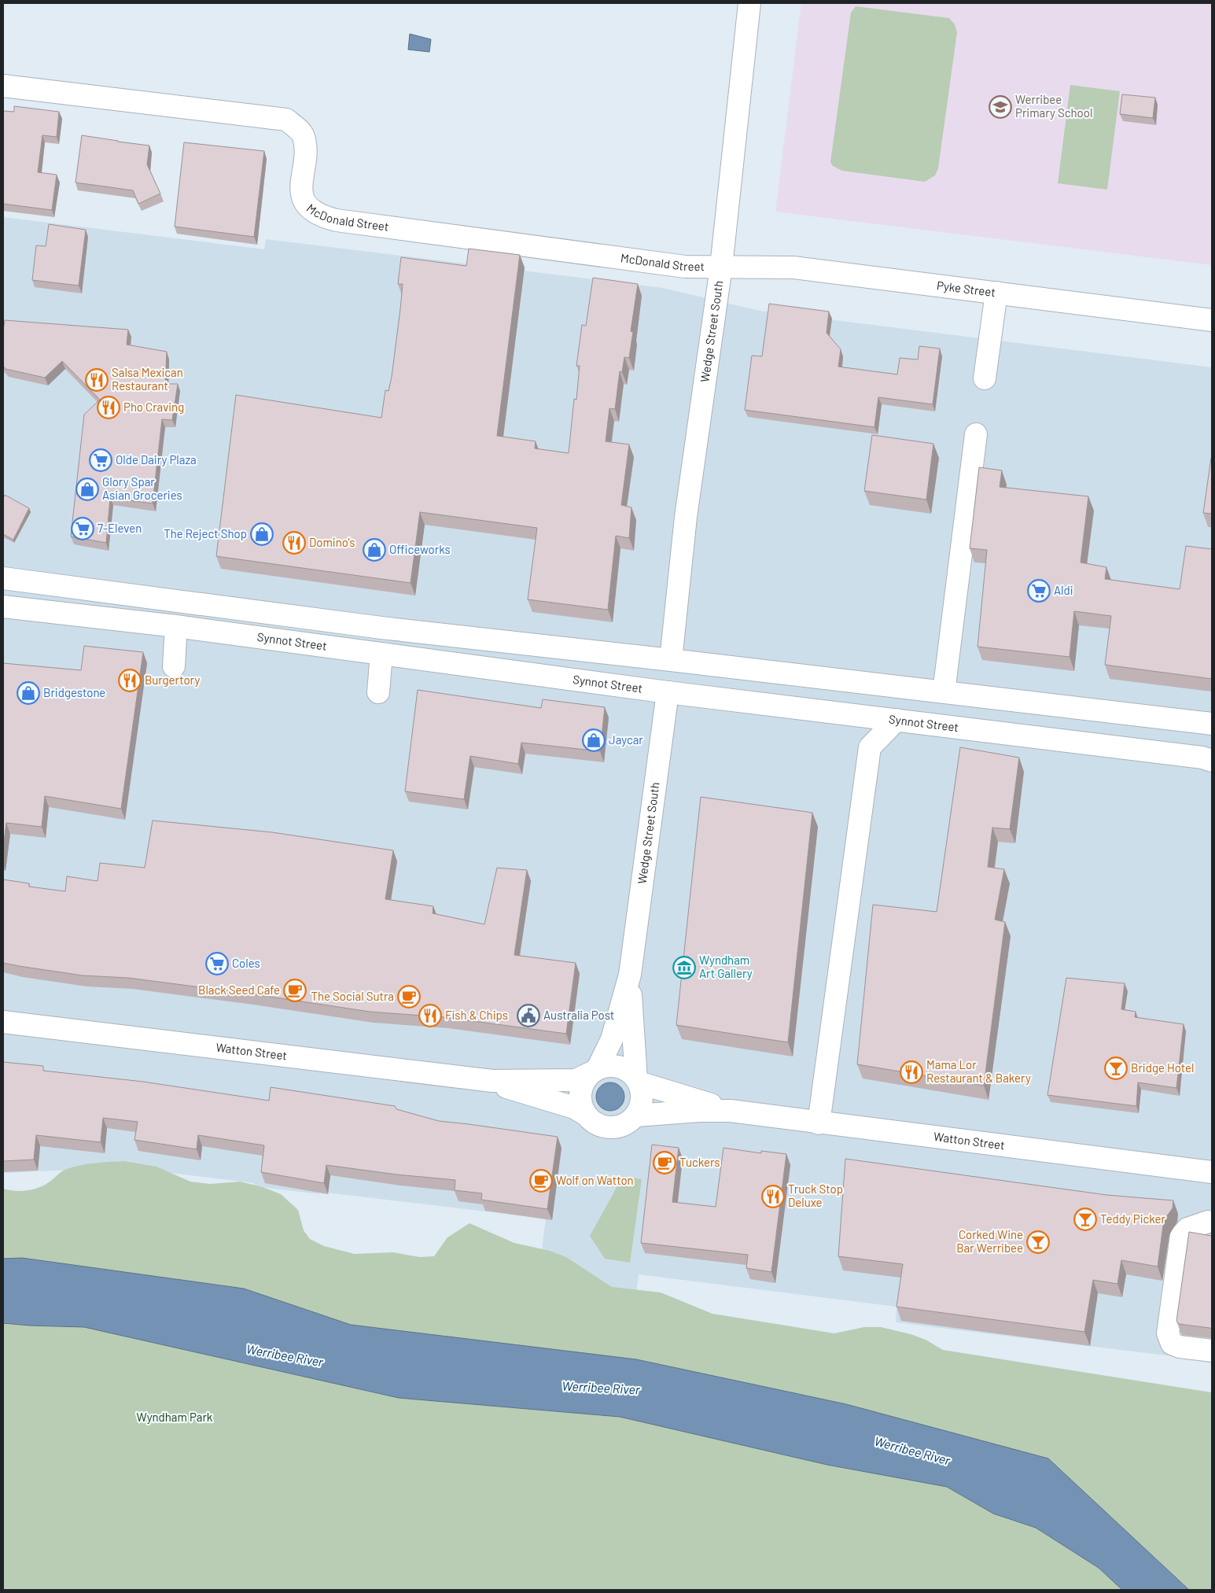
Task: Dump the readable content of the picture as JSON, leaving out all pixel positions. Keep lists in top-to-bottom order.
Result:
{
  "streets": {
    "main road": [
      "McDonald Street",
      "Pyke Street",
      "Wedge Street South",
      "Synnot Street",
      "Watton Street"
    ]
  },
  "crossings": [
    ["McDonald Street", "Pyke Street"],
    ["McDonald Street", "Wedge Street South"],
    ["Pyke Street", "Wedge Street South"],
    ["Wedge Street South", "Synnot Street"],
    ["Wedge Street South", "Watton Street"]
  ],
  "water": ["Werribee River"],
  "parks": ["Wyndham Park"],
  "places": {
    "school or university": ["Werribee Primary School"],
    "restaurant": [
      "Salsa Mexican Restaurant",
      "Pho Craving",
      "Domino's",
      "Burgertory",
      "Fish & Chips",
      "Mama Lor Restaurant & Bakery",
      "Truck Stop Deluxe"
    ],
    "supermarket": [
      "Olde Dairy Plaza",
      "7-Eleven",
      "Aldi",
      "Coles"
    ],
    "shop": [
      "Glory Spar Asian Groceries",
      "The Reject Shop",
      "Officeworks",
      "Bridgestone",
      "Jaycar"
    ],
    "museum": ["Wyndham Art Gallery"],
    "cafe": [
      "Black Seed Cafe",
      "The Social Sutra",
      "Tuckers",
      "Wolf on Watton"
    ],
    "public building": ["Australia Post"],
    "bar": ["Bridge Hotel", "Teddy Picker", "Corked Wine Bar Werribee"]
  }
}
